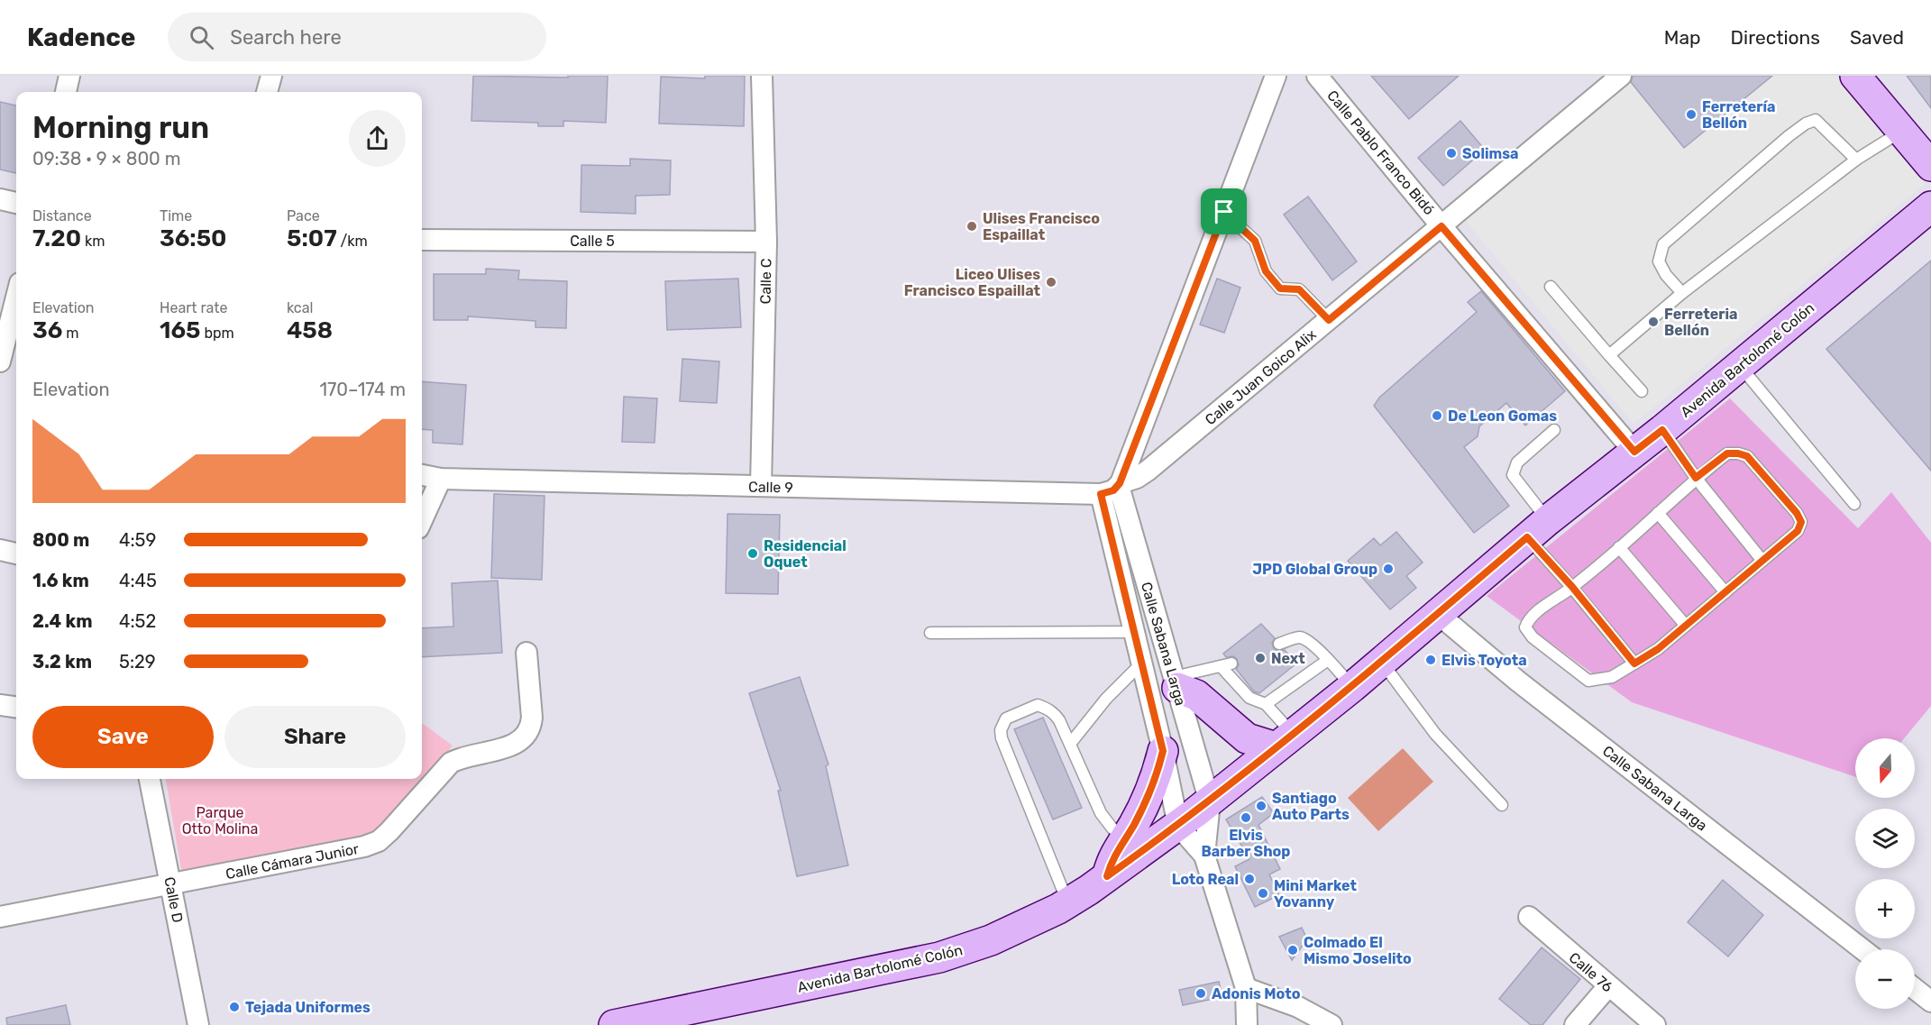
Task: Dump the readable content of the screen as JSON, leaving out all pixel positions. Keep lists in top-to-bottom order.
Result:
{
  "streets": {
    "main road": ["Avenida Bartolomé Colón"],
    "street": [
      "Calle Pablo Franco Bidó",
      "Calle 5",
      "Calle C",
      "Calle Juan Goico Alix",
      "Calle 9",
      "Calle Sabana Larga",
      "Calle Cámara Junior",
      "Calle D",
      "Calle 76"
    ]
  },
  "crossings": [
    ["Calle Pablo Franco Bidó", "Avenida Bartolomé Colón"],
    ["Calle Pablo Franco Bidó", "Calle Juan Goico Alix"],
    ["Calle 5", "Calle C"],
    ["Calle C", "Calle 9"],
    ["Avenida Bartolomé Colón", "Calle Sabana Larga"],
    ["Calle Juan Goico Alix", "Calle 9"],
    ["Calle Juan Goico Alix", "Calle Sabana Larga"],
    ["Calle 9", "Calle Sabana Larga"],
    ["Calle Cámara Junior", "Calle D"]
  ],
  "parks": ["Parque Otto Molina"],
  "places": [
    "Ferretería Bellón",
    "Solimsa",
    "Ulises Francisco Espaillat",
    "Liceo Ulises Francisco Espaillat",
    "Ferreteria Bellón",
    "De Leon Gomas",
    "Residencial Oquet",
    "JPD Global Group",
    "Next",
    "Elvis Toyota",
    "Santiago Auto Parts",
    "Elvis Barber Shop",
    "Loto Real",
    "Mini Market Yovanny",
    "Colmado El Mismo Joselito",
    "Adonis Moto",
    "Tejada Uniformes"
  ],
  "north": "bottom",
  "page": {
    "header": "Kadence",
    "search": "Search here",
    "nav": ["Map", "Directions", "Saved"],
    "heading": ["Morning run", "09:38 · 9 × 800 m"],
    "stats": [
      ["Distance", "7.20 km"],
      ["Time", "36:50"],
      ["Pace", "5:07 /km"],
      ["Elevation", "36 m"],
      ["Heart rate", "165 bpm"],
      ["kcal", "458"]
    ],
    "chart": ["Elevation", "170–174 m"],
    "list": [
      {
        "name": "800 m",
        "note": "4:59"
      },
      {
        "name": "1.6 km",
        "note": "4:45"
      },
      {
        "name": "2.4 km",
        "note": "4:52"
      },
      {
        "name": "3.2 km",
        "note": "5:29"
      }
    ],
    "buttons": ["Save", "Share"],
    "map_buttons": ["+", "−"]
  }
}
